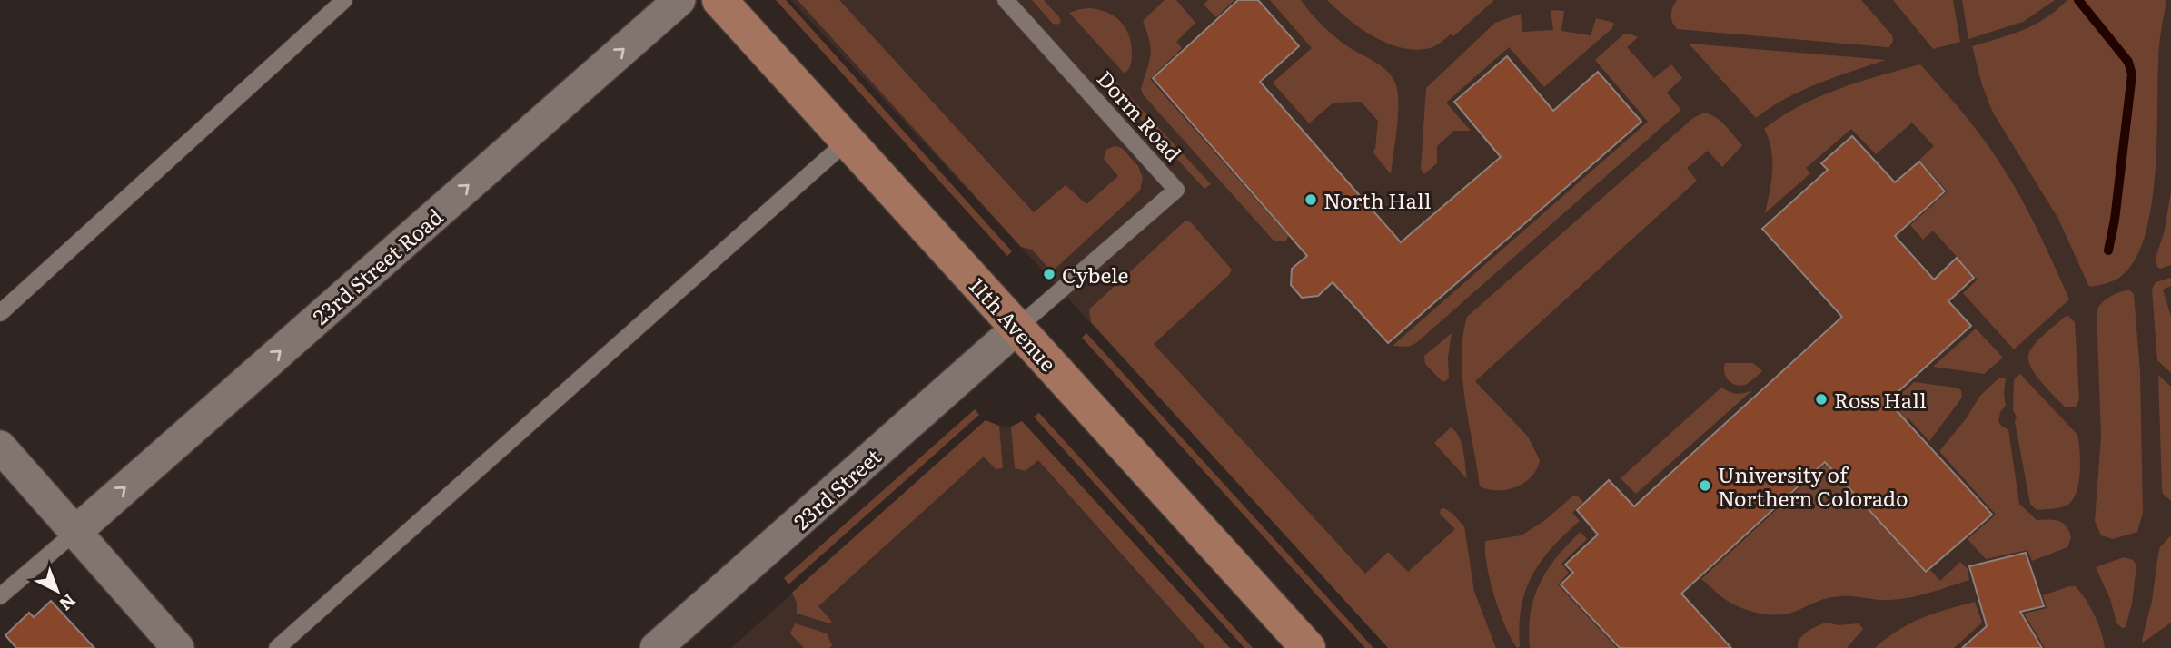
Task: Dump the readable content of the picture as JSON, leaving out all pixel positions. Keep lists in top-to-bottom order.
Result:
{
  "streets": {
    "main road": ["11th Avenue"],
    "street": ["23rd Street Road", "23rd Street"],
    "lane": ["Dorm Road"]
  },
  "crossings": [
    ["Dorm Road", "11th Avenue"],
    ["Dorm Road", "23rd Street"],
    ["11th Avenue", "23rd Street"]
  ],
  "one_way": ["23rd Street Road"],
  "places": [
    "North Hall",
    "Cybele",
    "Ross Hall",
    "University of Northern Colorado"
  ],
  "north": "bottom right"
}
